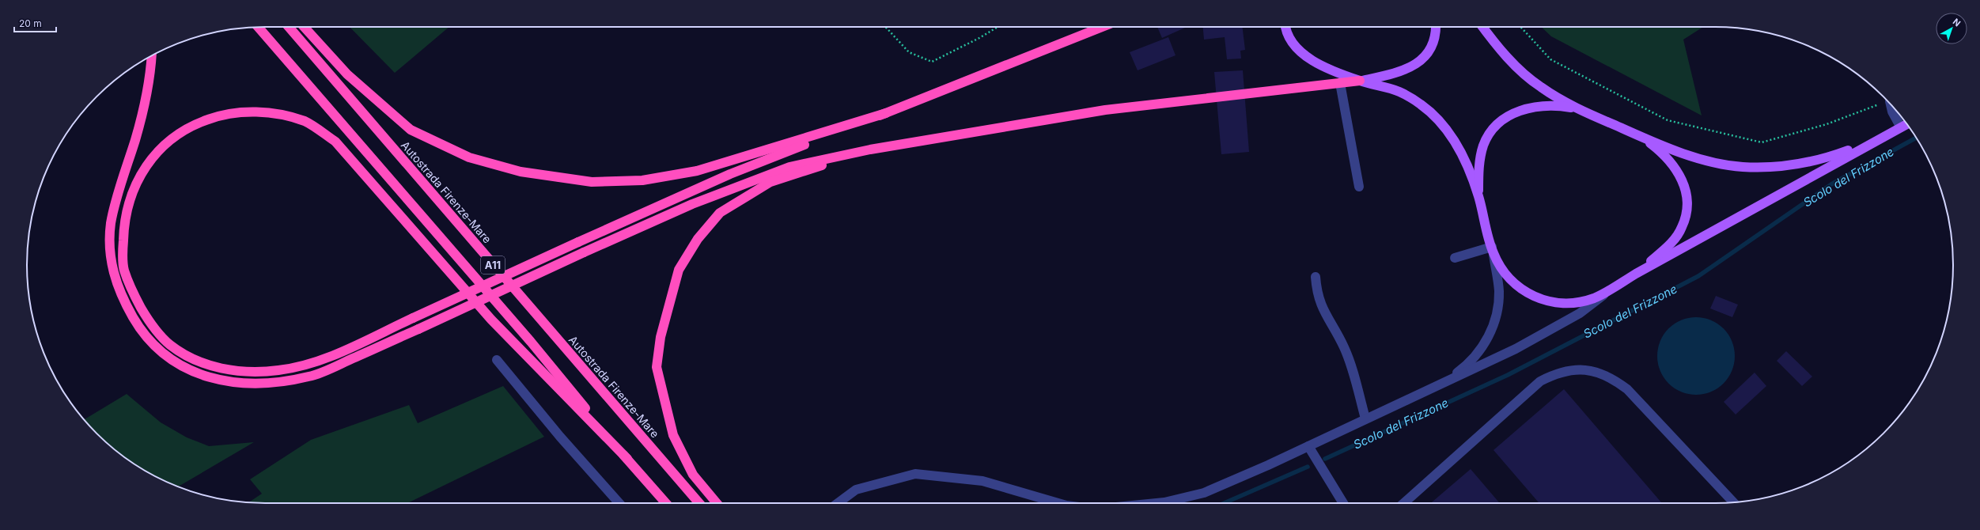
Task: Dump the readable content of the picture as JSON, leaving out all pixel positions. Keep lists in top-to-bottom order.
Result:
{
  "streets": {
    "highway": ["Autostrada Firenze-Mare", "A11"]
  },
  "water": ["Scolo del Frizzone"],
  "scale_bar": "20 m",
  "north": "top right"
}
